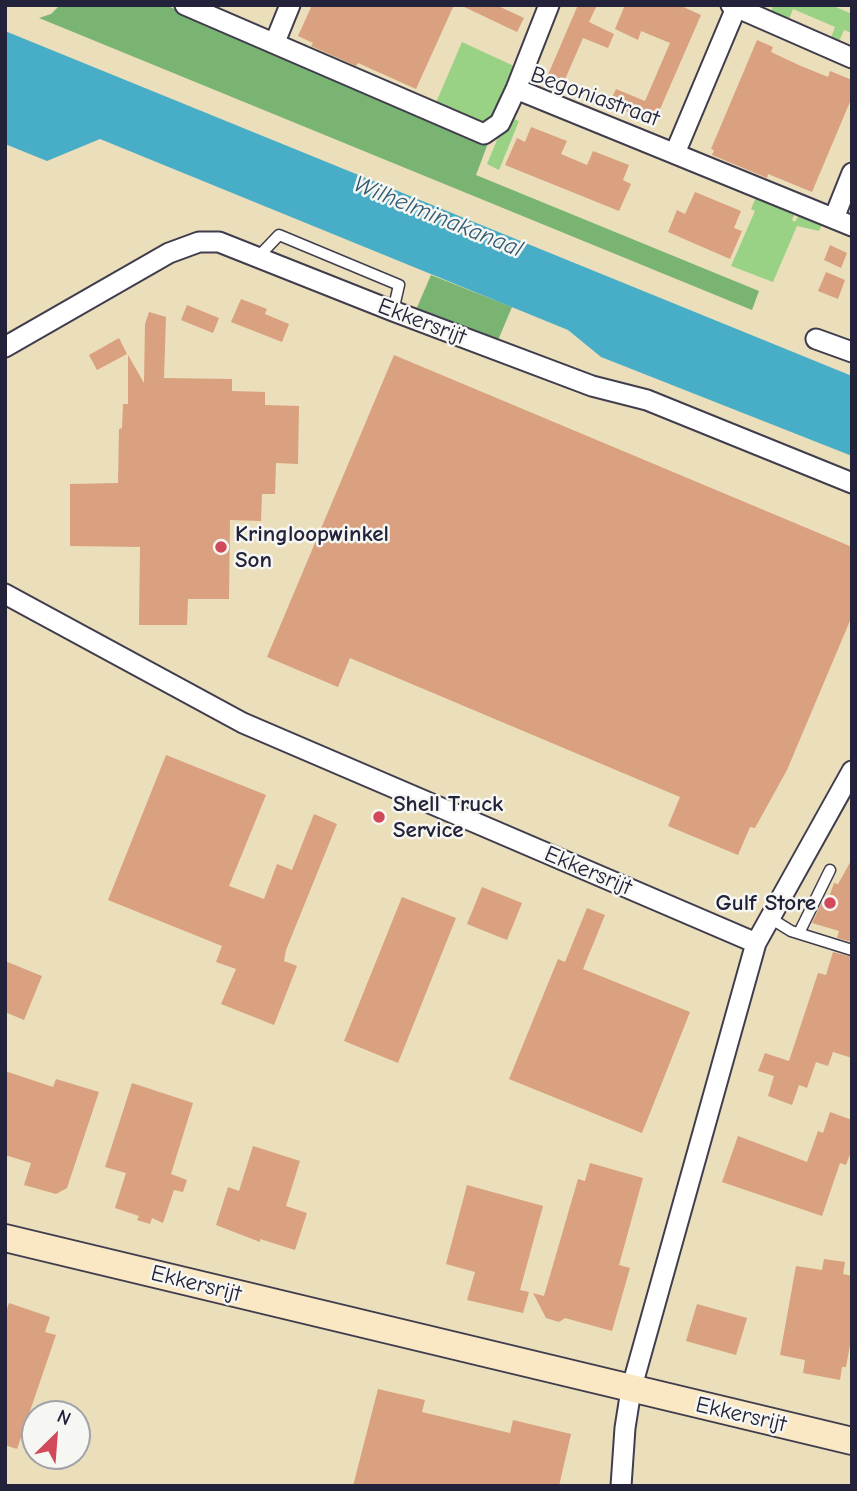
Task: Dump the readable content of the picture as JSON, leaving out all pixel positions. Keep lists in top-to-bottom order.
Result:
{
  "streets": {
    "main road": ["Ekkersrijt"],
    "street": ["Begoniastraat"]
  },
  "water": ["Wilhelminakanaal"],
  "places": ["Kringloopwinkel Son", "Shell Truck Service", "Gulf Store"],
  "north": "top right"
}
